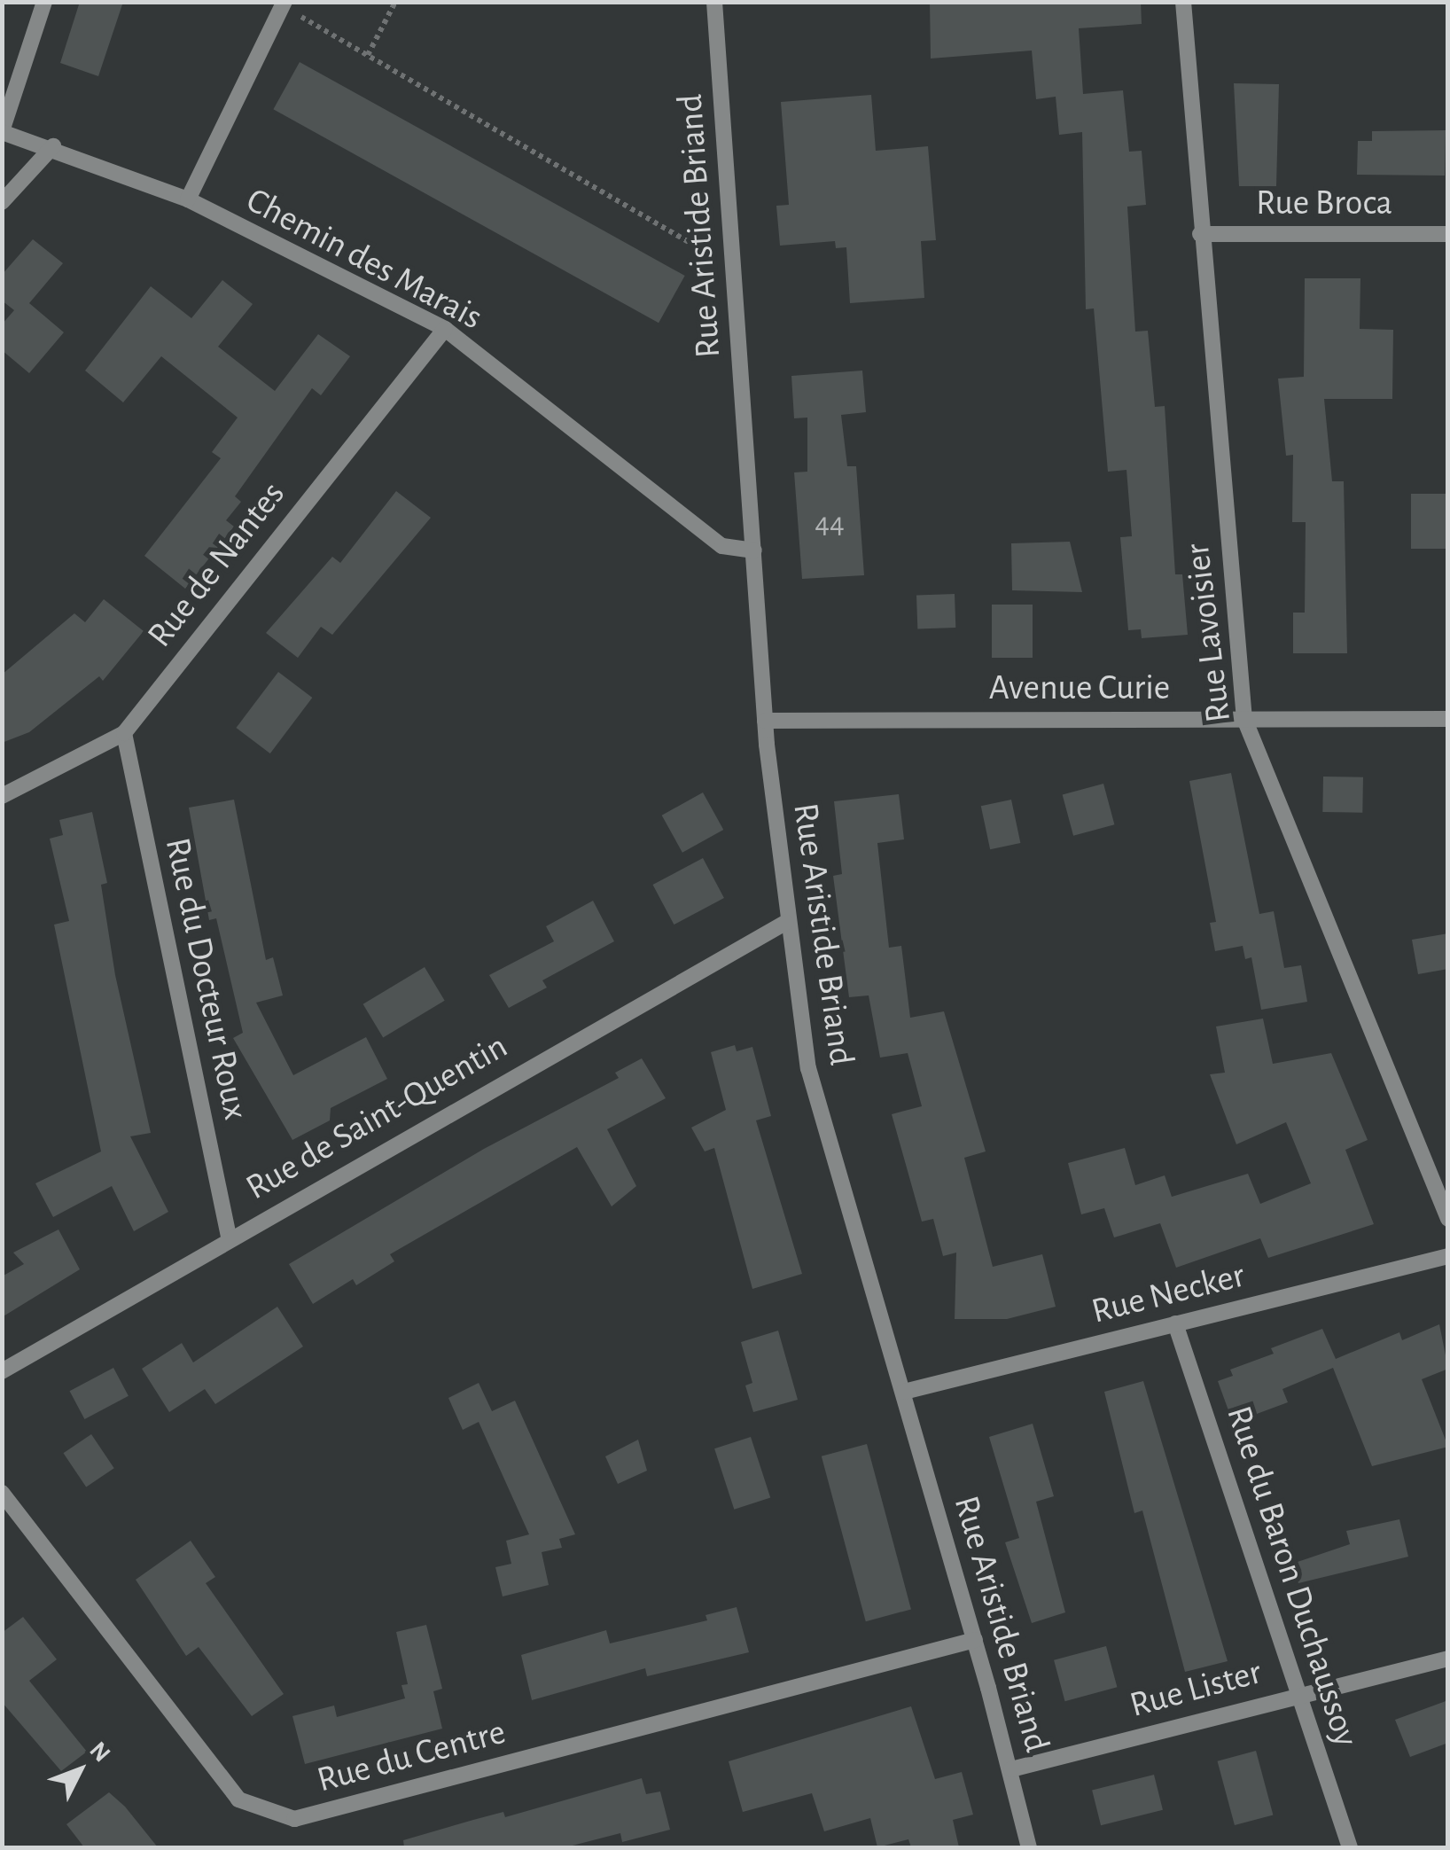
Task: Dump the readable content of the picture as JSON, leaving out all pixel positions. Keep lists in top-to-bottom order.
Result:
{
  "streets": {
    "street": [
      "Rue Broca",
      "Rue Aristide Briand",
      "Chemin des Marais",
      "Rue de Nantes",
      "Rue Lavoisier",
      "Avenue Curie",
      "Rue du Docteur Roux",
      "Rue de Saint-Quentin",
      "Rue Necker",
      "Rue du Baron Duchaussoy",
      "Rue Lister",
      "Rue du Centre"
    ]
  },
  "crossings": [
    ["Rue Broca", "Rue Lavoisier"],
    ["Rue Aristide Briand", "Chemin des Marais"],
    ["Rue Aristide Briand", "Avenue Curie"],
    ["Rue Aristide Briand", "Rue de Saint-Quentin"],
    ["Rue Aristide Briand", "Rue Necker"],
    ["Rue Aristide Briand", "Rue Lister"],
    ["Rue Aristide Briand", "Rue du Centre"],
    ["Chemin des Marais", "Rue de Nantes"],
    ["Rue de Nantes", "Rue du Docteur Roux"],
    ["Rue Lavoisier", "Avenue Curie"],
    ["Rue du Docteur Roux", "Rue de Saint-Quentin"],
    ["Rue Necker", "Rue du Baron Duchaussoy"],
    ["Rue du Baron Duchaussoy", "Rue Lister"]
  ],
  "house_numbers": ["44"],
  "north": "top right"
}
